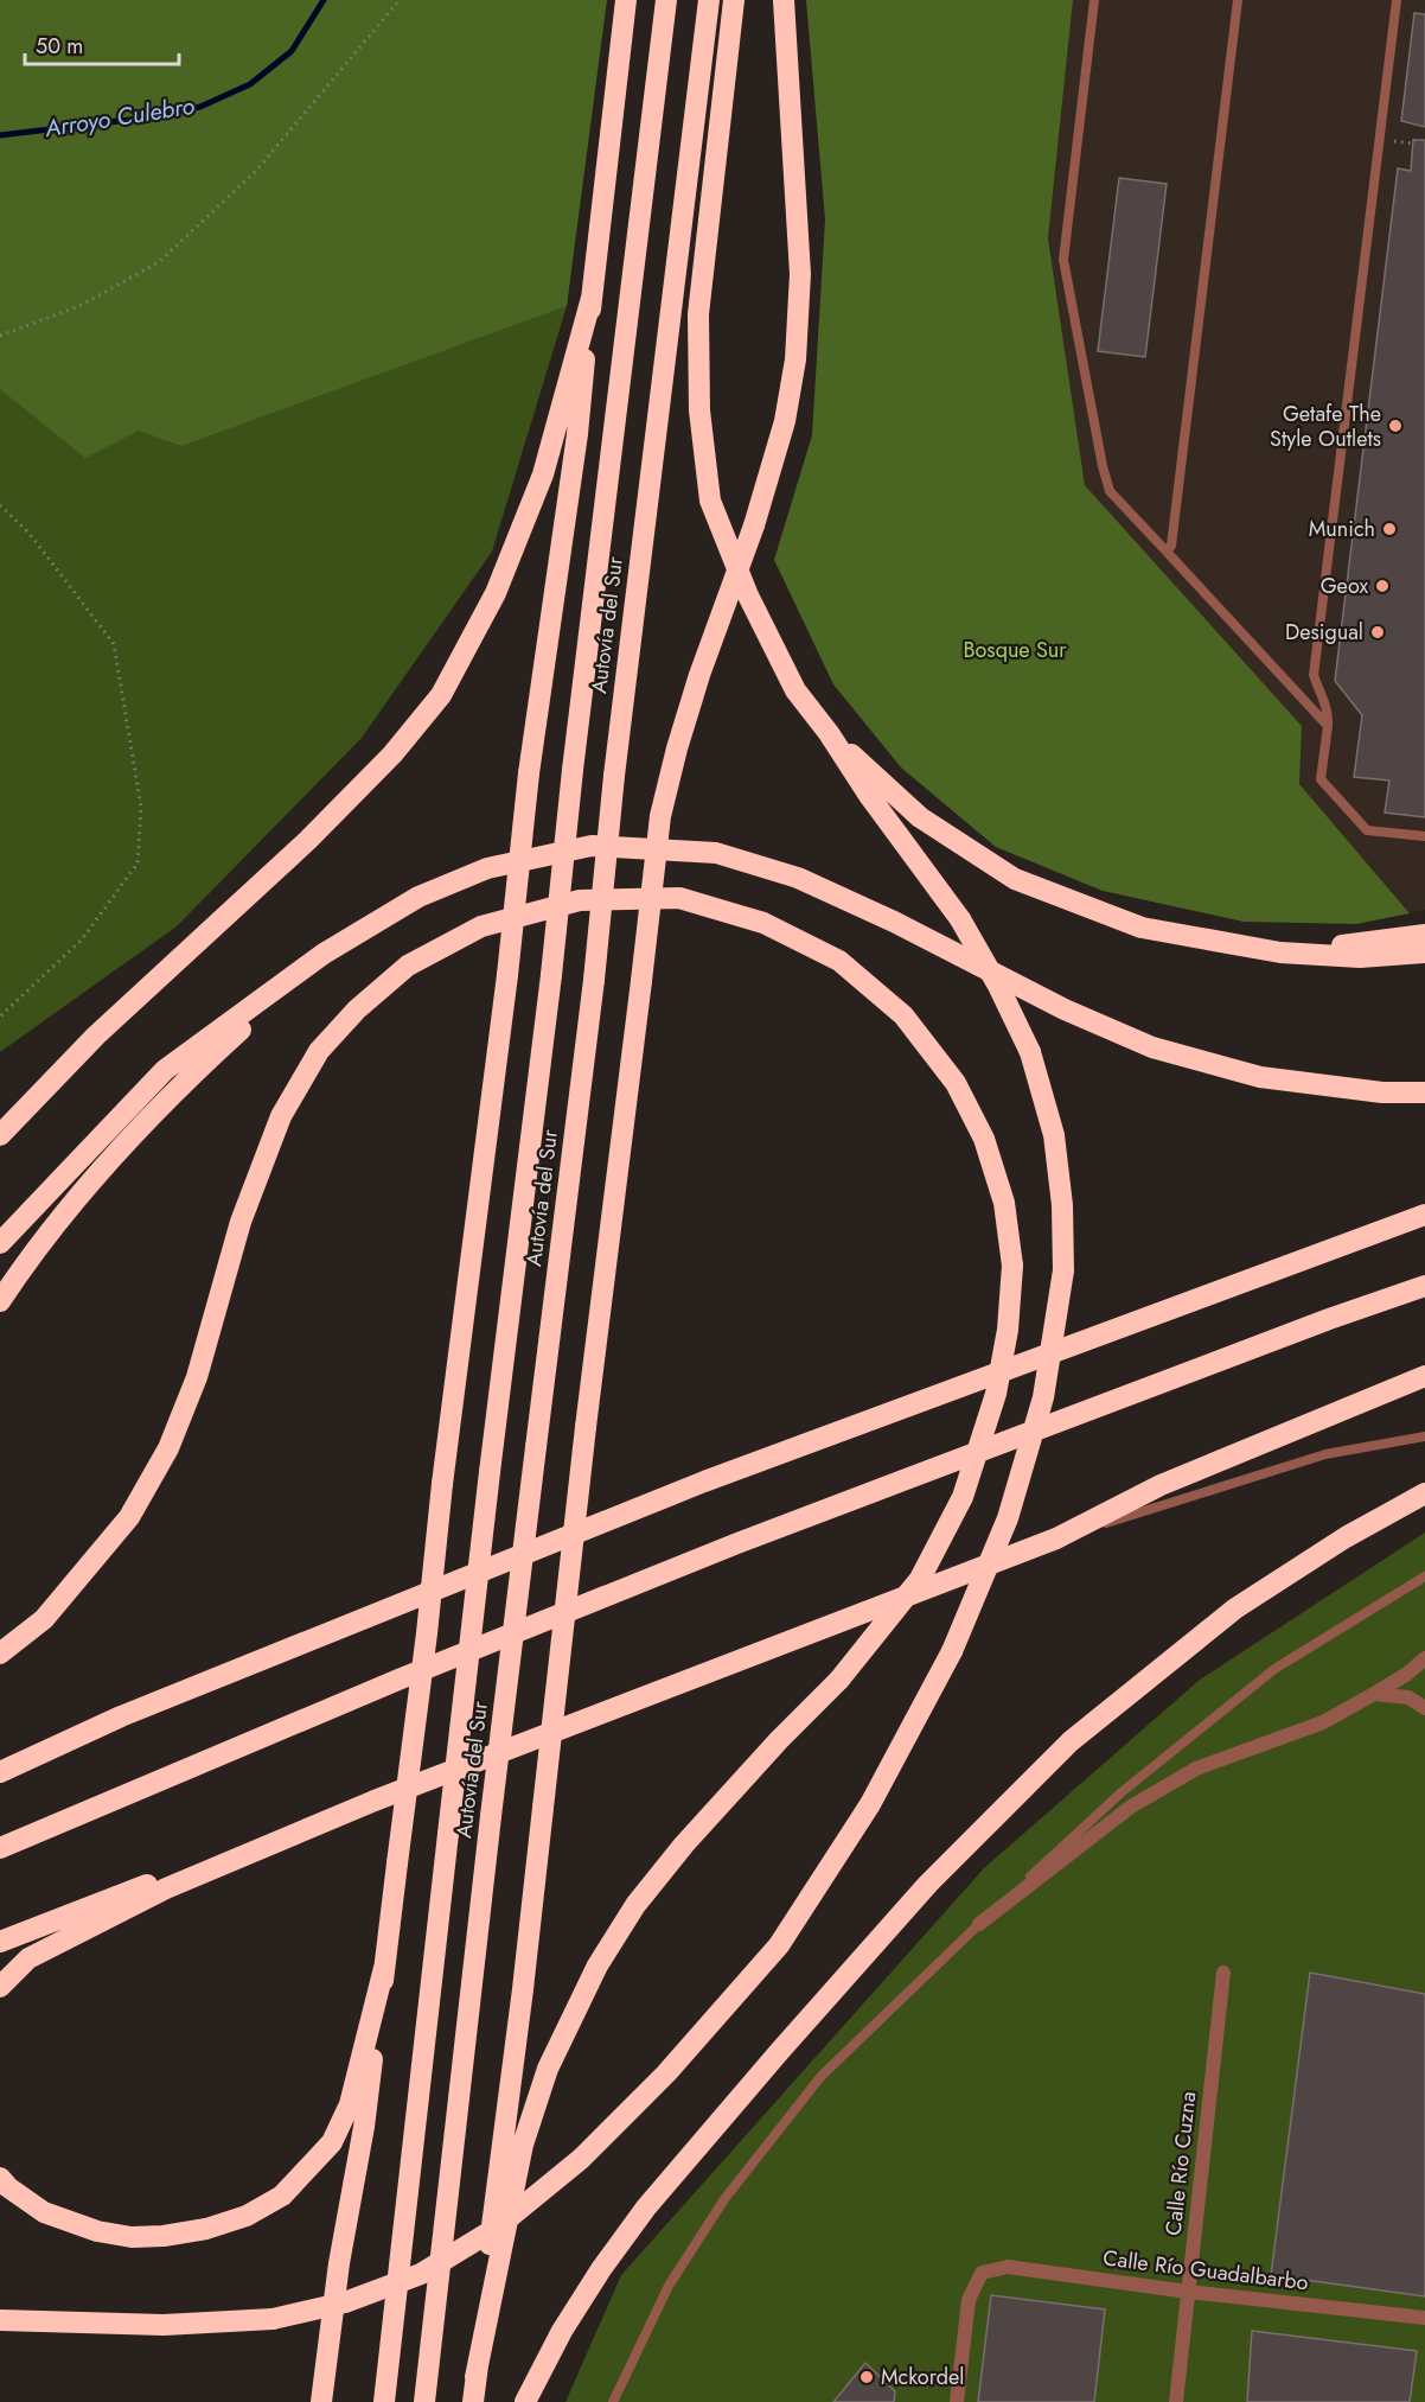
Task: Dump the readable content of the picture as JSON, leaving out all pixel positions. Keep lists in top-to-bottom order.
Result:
{
  "streets": {
    "highway": ["Autovía del Sur"],
    "street": ["Calle Río Cuzna", "Calle Río Guadalbarbo"]
  },
  "crossings": [
    ["Calle Río Cuzna", "Calle Río Guadalbarbo"]
  ],
  "water": ["Arroyo Culebro"],
  "parks": ["Bosque Sur"],
  "places": [
    "Getafe The Style Outlets",
    "Munich",
    "Geox",
    "Desigual",
    "Mckordel"
  ],
  "scale_bar": "50 m"
}
